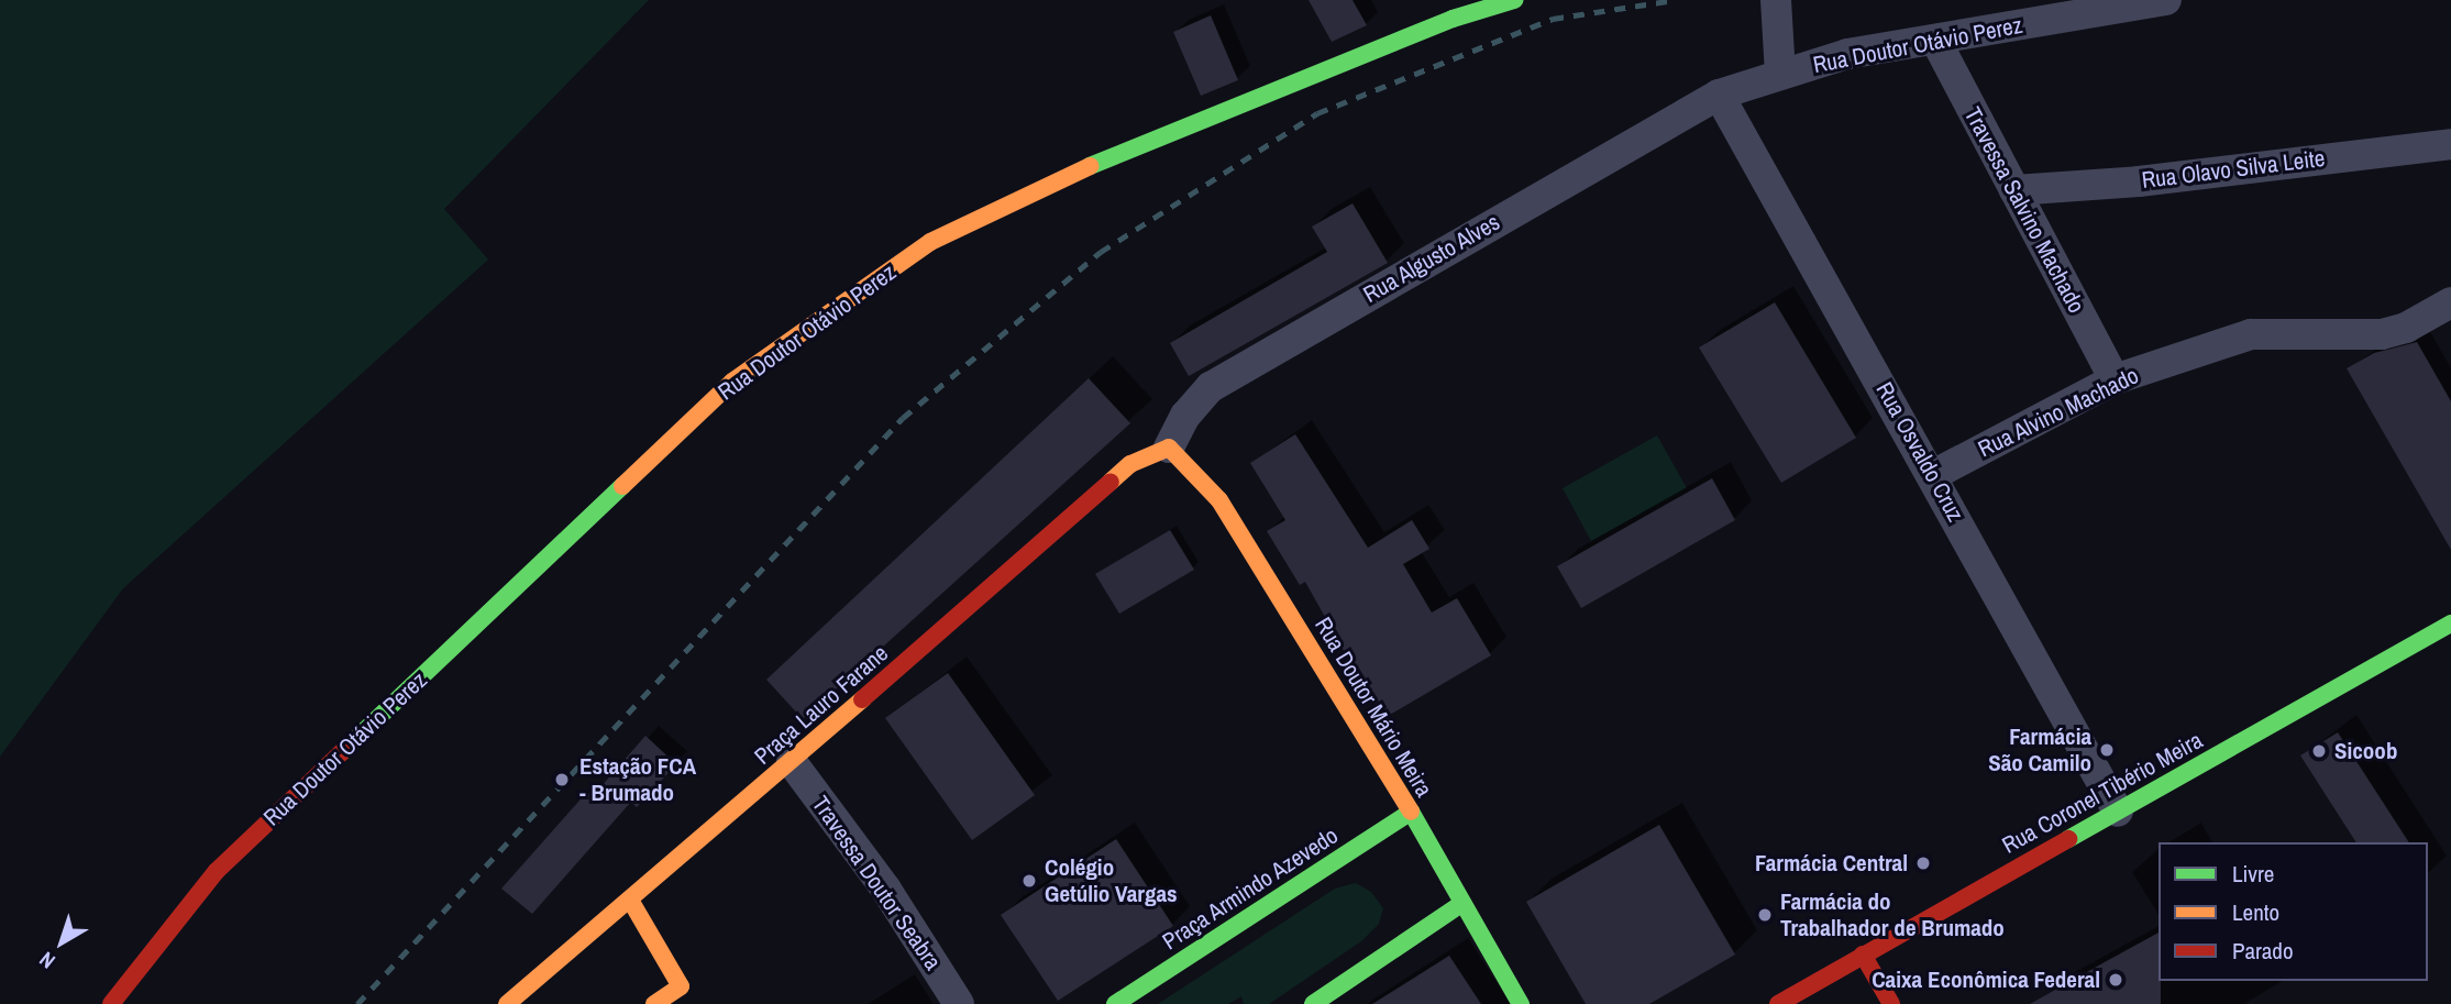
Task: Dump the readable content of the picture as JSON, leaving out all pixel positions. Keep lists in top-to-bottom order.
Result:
{
  "streets": {
    "main road": [
      "Rua Doutor Otávio Perez",
      "Praça Lauro Farane",
      "Rua Doutor Mário Meira",
      "Rua Coronel Tibério Meira",
      "Praça Armindo Azevedo"
    ],
    "street": [
      "Rua Olavo Silva Leite",
      "Travessa Salvino Machado",
      "Rua Algusto Alves",
      "Rua Alvino Machado",
      "Rua Osvaldo Cruz",
      "Travessa Doutor Seabra"
    ]
  },
  "crossings": [
    ["Rua Doutor Otávio Perez", "Travessa Salvino Machado"],
    ["Rua Doutor Otávio Perez", "Rua Algusto Alves"],
    ["Rua Doutor Otávio Perez", "Rua Osvaldo Cruz"],
    ["Rua Olavo Silva Leite", "Travessa Salvino Machado"],
    ["Travessa Salvino Machado", "Rua Alvino Machado"],
    ["Rua Algusto Alves", "Rua Osvaldo Cruz"],
    ["Rua Algusto Alves", "Praça Lauro Farane"],
    ["Rua Algusto Alves", "Rua Doutor Mário Meira"],
    ["Rua Alvino Machado", "Rua Osvaldo Cruz"],
    ["Rua Osvaldo Cruz", "Rua Coronel Tibério Meira"],
    ["Praça Lauro Farane", "Rua Doutor Mário Meira"],
    ["Praça Lauro Farane", "Travessa Doutor Seabra"],
    ["Rua Doutor Mário Meira", "Praça Armindo Azevedo"]
  ],
  "places": [
    "Farmácia São Camilo",
    "Sicoob",
    "Estação FCA - Brumado",
    "Farmácia Central",
    "Colégio Getúlio Vargas",
    "Farmácia do Trabalhador de Brumado",
    "Caixa Econômica Federal"
  ],
  "legend": ["Livre", "Lento", "Parado"],
  "north": "bottom left"
}
